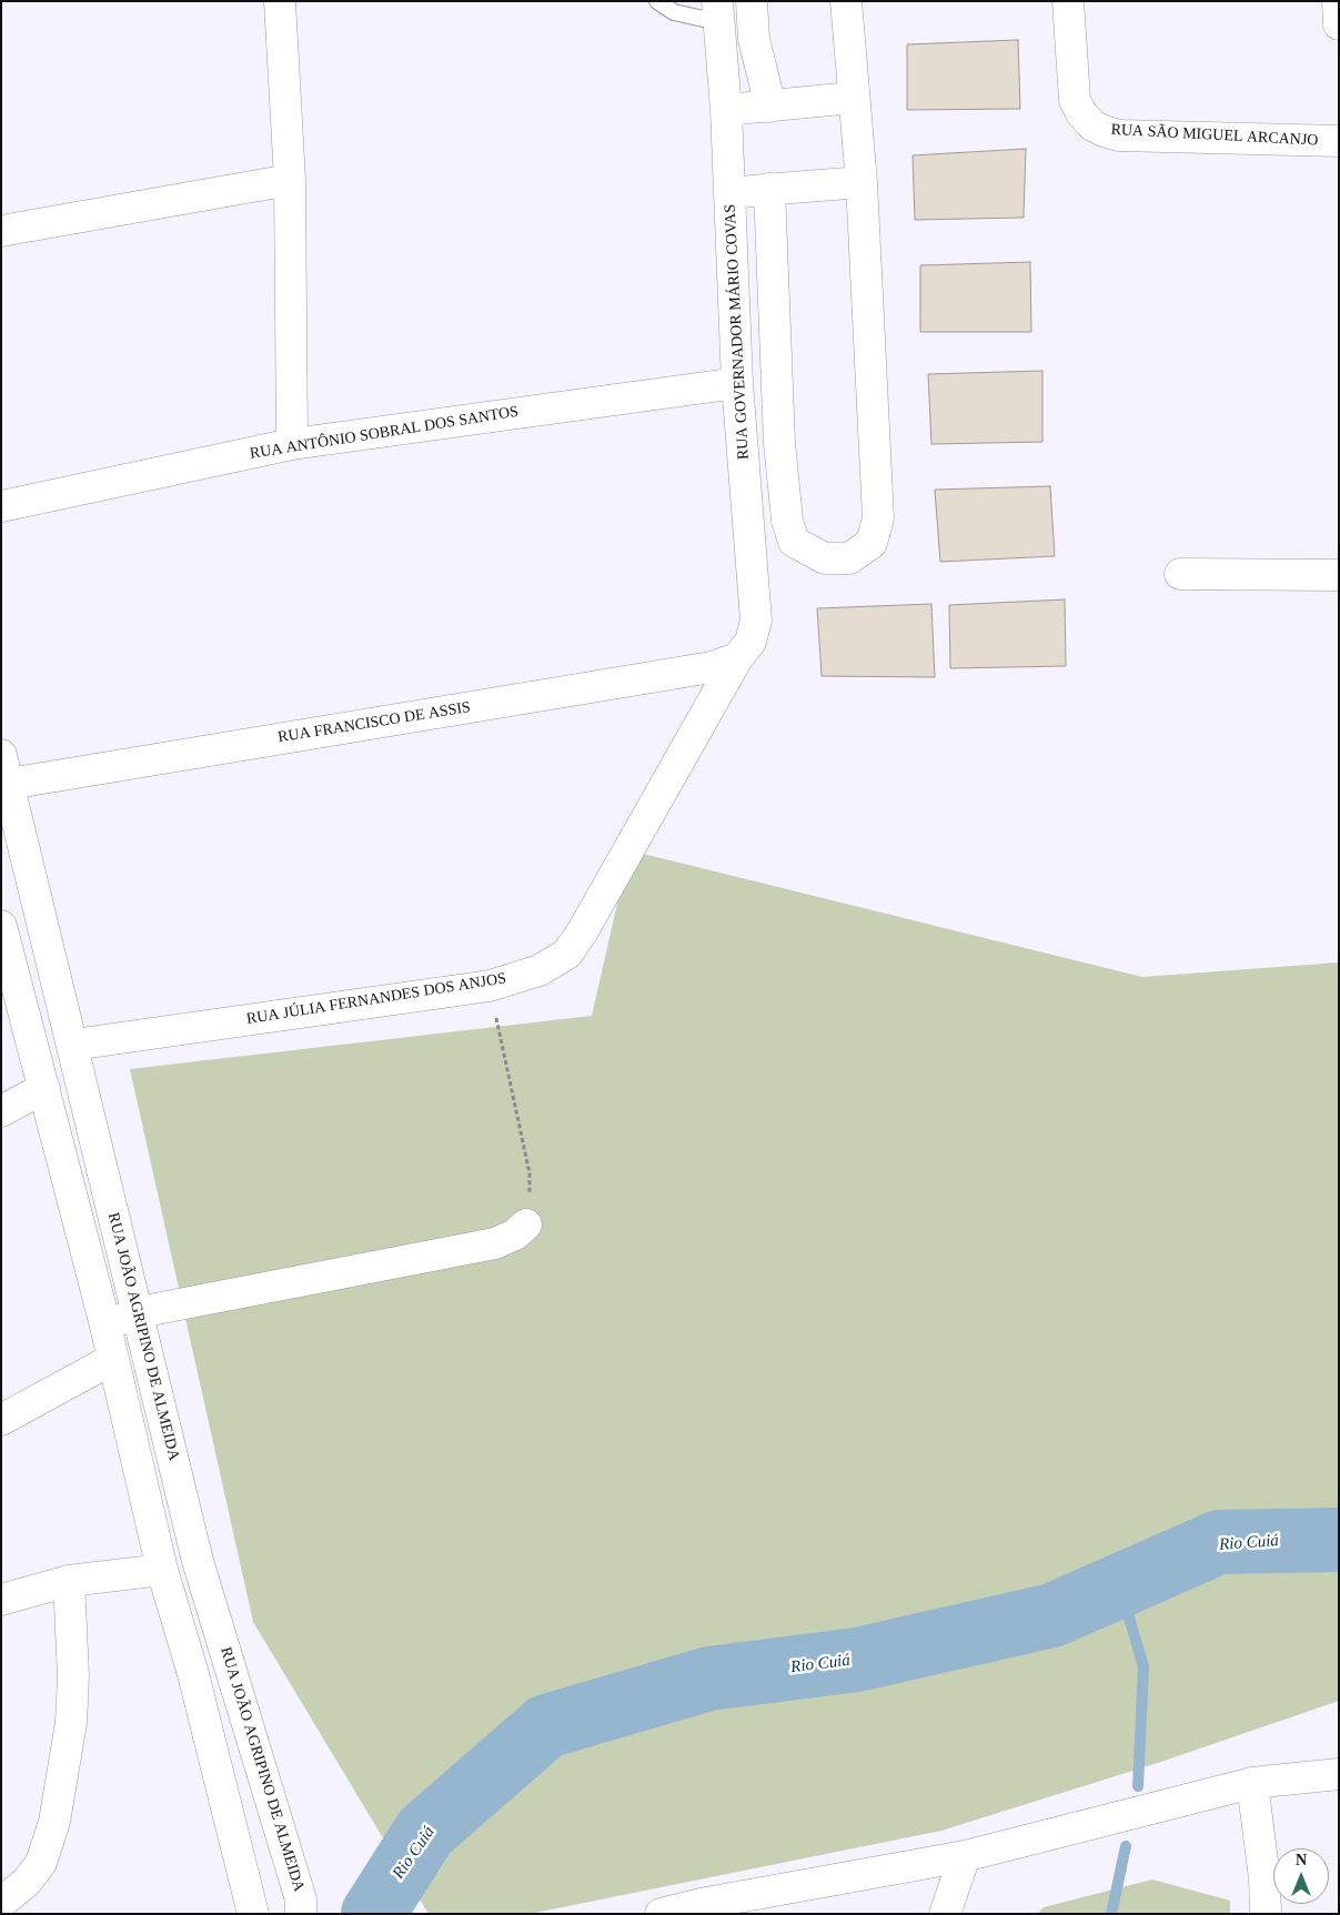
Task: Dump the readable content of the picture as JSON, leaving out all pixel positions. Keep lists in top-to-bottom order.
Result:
{
  "streets": {
    "street": [
      "RUA SÃO MIGUEL ARCANJO",
      "RUA GOVERNADOR MÁRIO COVAS",
      "RUA ANTÔNIO SOBRAL DOS SANTOS",
      "RUA FRANCISCO DE ASSIS",
      "RUA JÚLIA FERNANDES DOS ANJOS",
      "RUA JOÃO AGRIPINO DE ALMEIDA"
    ]
  },
  "crossings": [
    ["RUA GOVERNADOR MÁRIO COVAS", "RUA ANTÔNIO SOBRAL DOS SANTOS"],
    ["RUA GOVERNADOR MÁRIO COVAS", "RUA FRANCISCO DE ASSIS"],
    ["RUA GOVERNADOR MÁRIO COVAS", "RUA JÚLIA FERNANDES DOS ANJOS"],
    ["RUA FRANCISCO DE ASSIS", "RUA JÚLIA FERNANDES DOS ANJOS"],
    ["RUA FRANCISCO DE ASSIS", "RUA JOÃO AGRIPINO DE ALMEIDA"],
    ["RUA JÚLIA FERNANDES DOS ANJOS", "RUA JOÃO AGRIPINO DE ALMEIDA"]
  ],
  "water": ["Rio Cuiá"],
  "north": "top"
}
